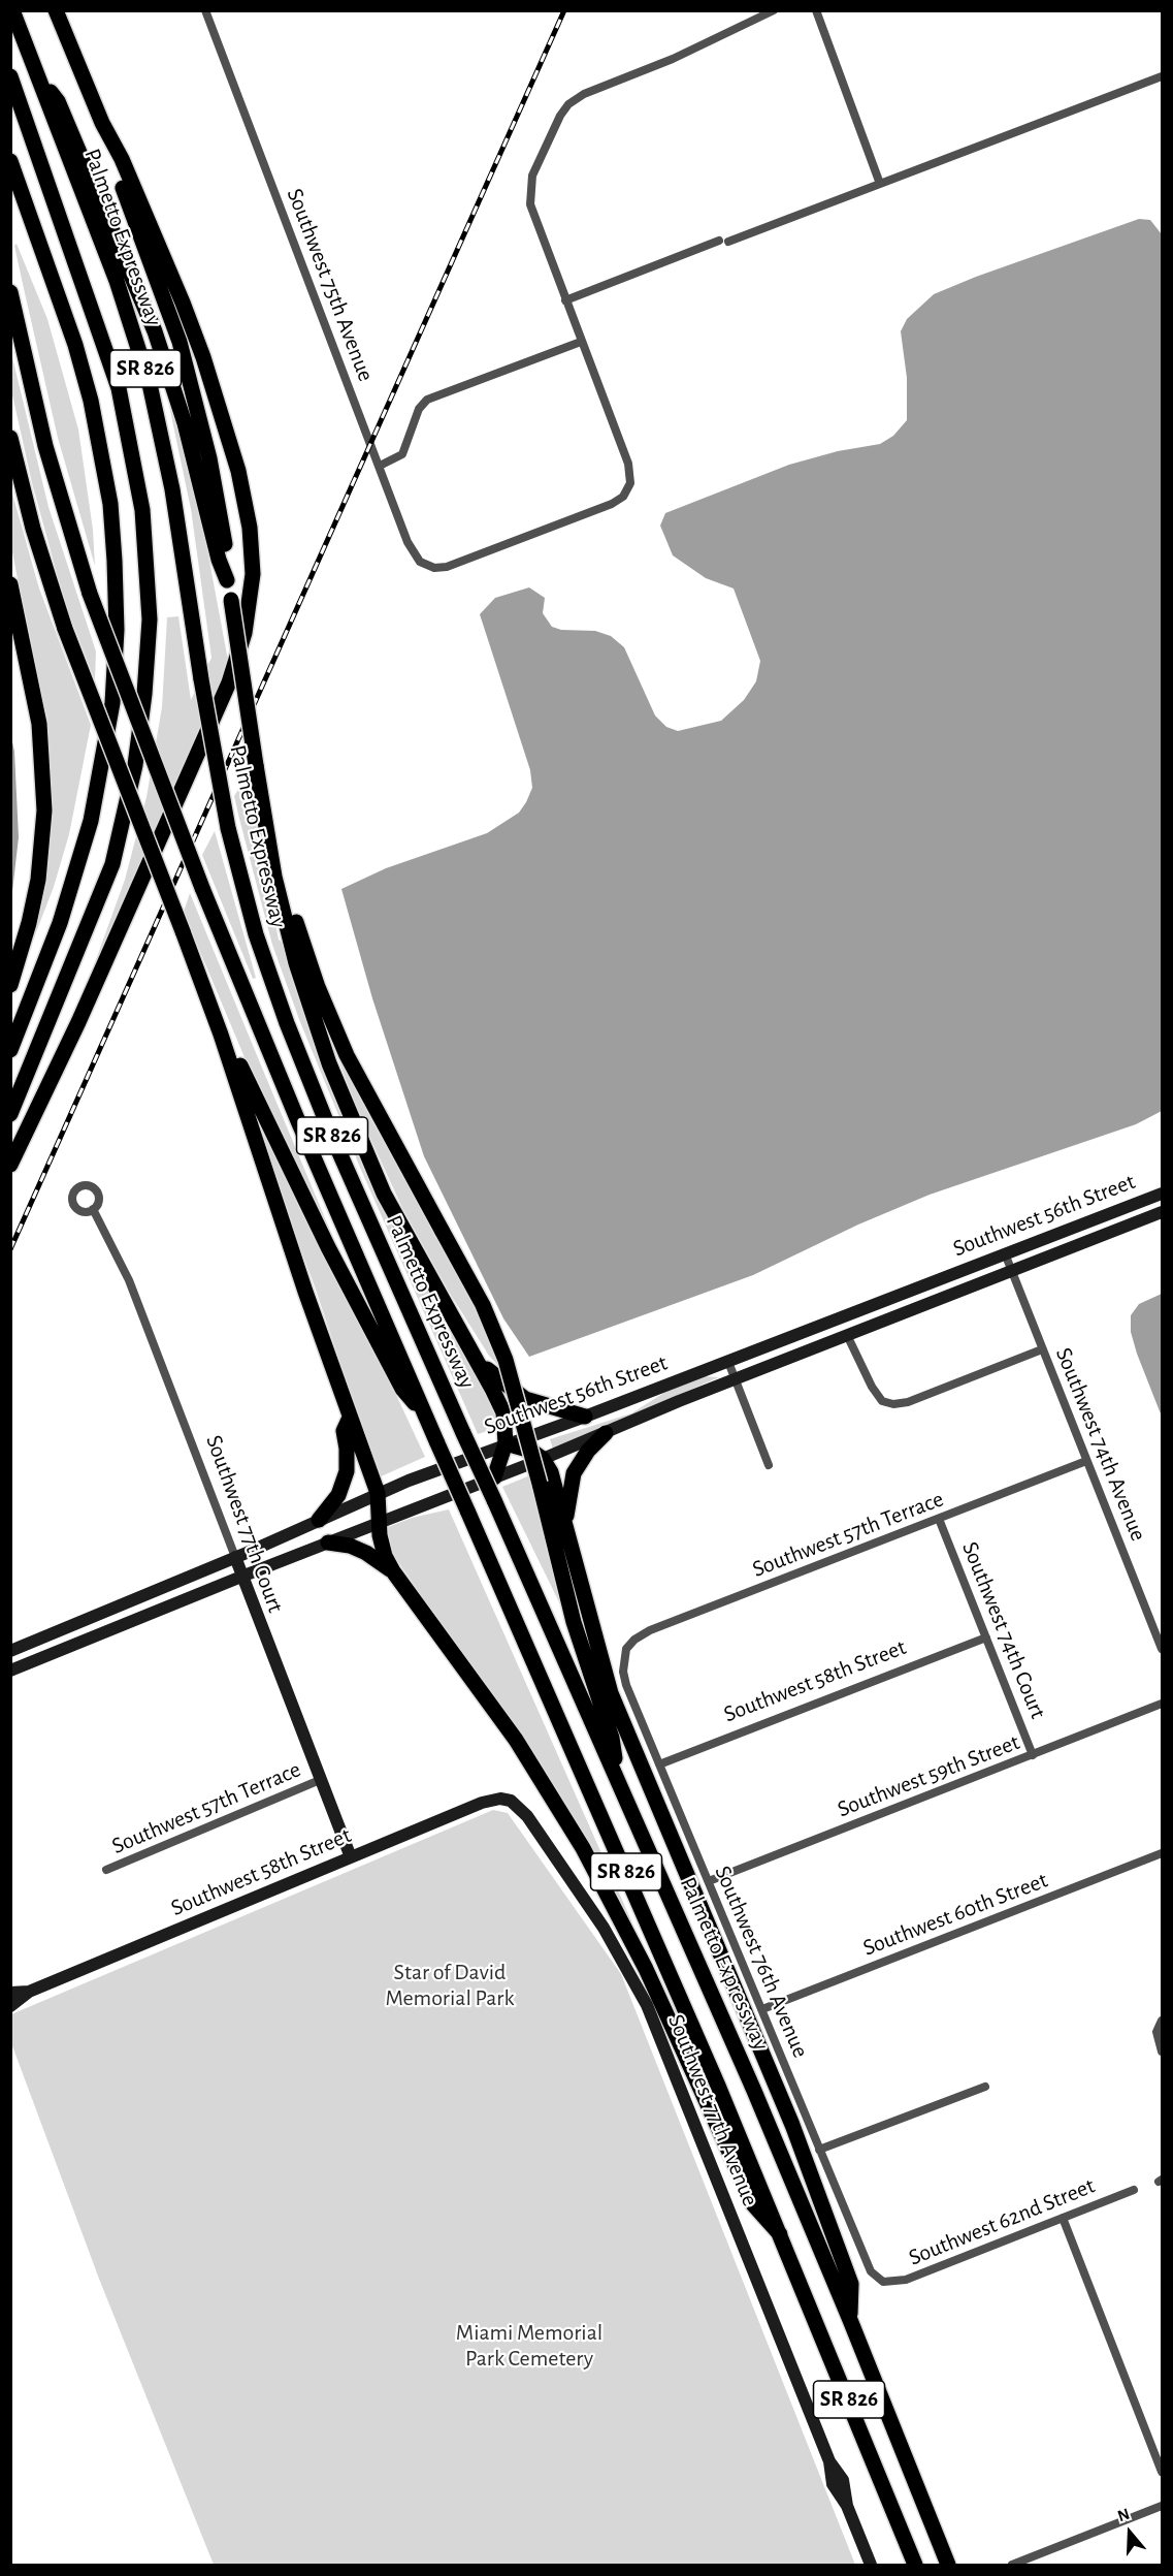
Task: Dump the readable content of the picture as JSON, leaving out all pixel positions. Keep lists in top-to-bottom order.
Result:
{
  "streets": {
    "highway": ["Palmetto Expressway", "SR 826"],
    "main road": [
      "Southwest 56th Street",
      "Southwest 77th Court",
      "Southwest 58th Street",
      "Southwest 77th Avenue"
    ],
    "street": [
      "Southwest 75th Avenue",
      "Southwest 74th Avenue",
      "Southwest 57th Terrace",
      "Southwest 74th Court",
      "Southwest 59th Street",
      "Southwest 60th Street",
      "Southwest 76th Avenue",
      "Southwest 62nd Street"
    ]
  },
  "crossings": [
    ["Southwest 56th Street", "Southwest 74th Avenue"],
    ["Southwest 56th Street", "Southwest 77th Court"],
    ["Southwest 74th Avenue", "Southwest 57th Terrace"],
    ["Southwest 77th Court", "Southwest 57th Terrace"],
    ["Southwest 77th Court", "Southwest 58th Street"],
    ["Southwest 57th Terrace", "Southwest 74th Court"],
    ["Southwest 57th Terrace", "Southwest 76th Avenue"],
    ["Southwest 74th Court", "Southwest 58th Street"],
    ["Southwest 74th Court", "Southwest 59th Street"],
    ["Southwest 58th Street", "Southwest 76th Avenue"],
    ["Southwest 58th Street", "Southwest 77th Avenue"],
    ["Southwest 59th Street", "Southwest 76th Avenue"],
    ["Southwest 60th Street", "Southwest 76th Avenue"],
    ["Southwest 76th Avenue", "Southwest 62nd Street"]
  ],
  "parks": ["Star of David Memorial Park", "Miami Memorial Park Cemetery"],
  "north": "top"
}
